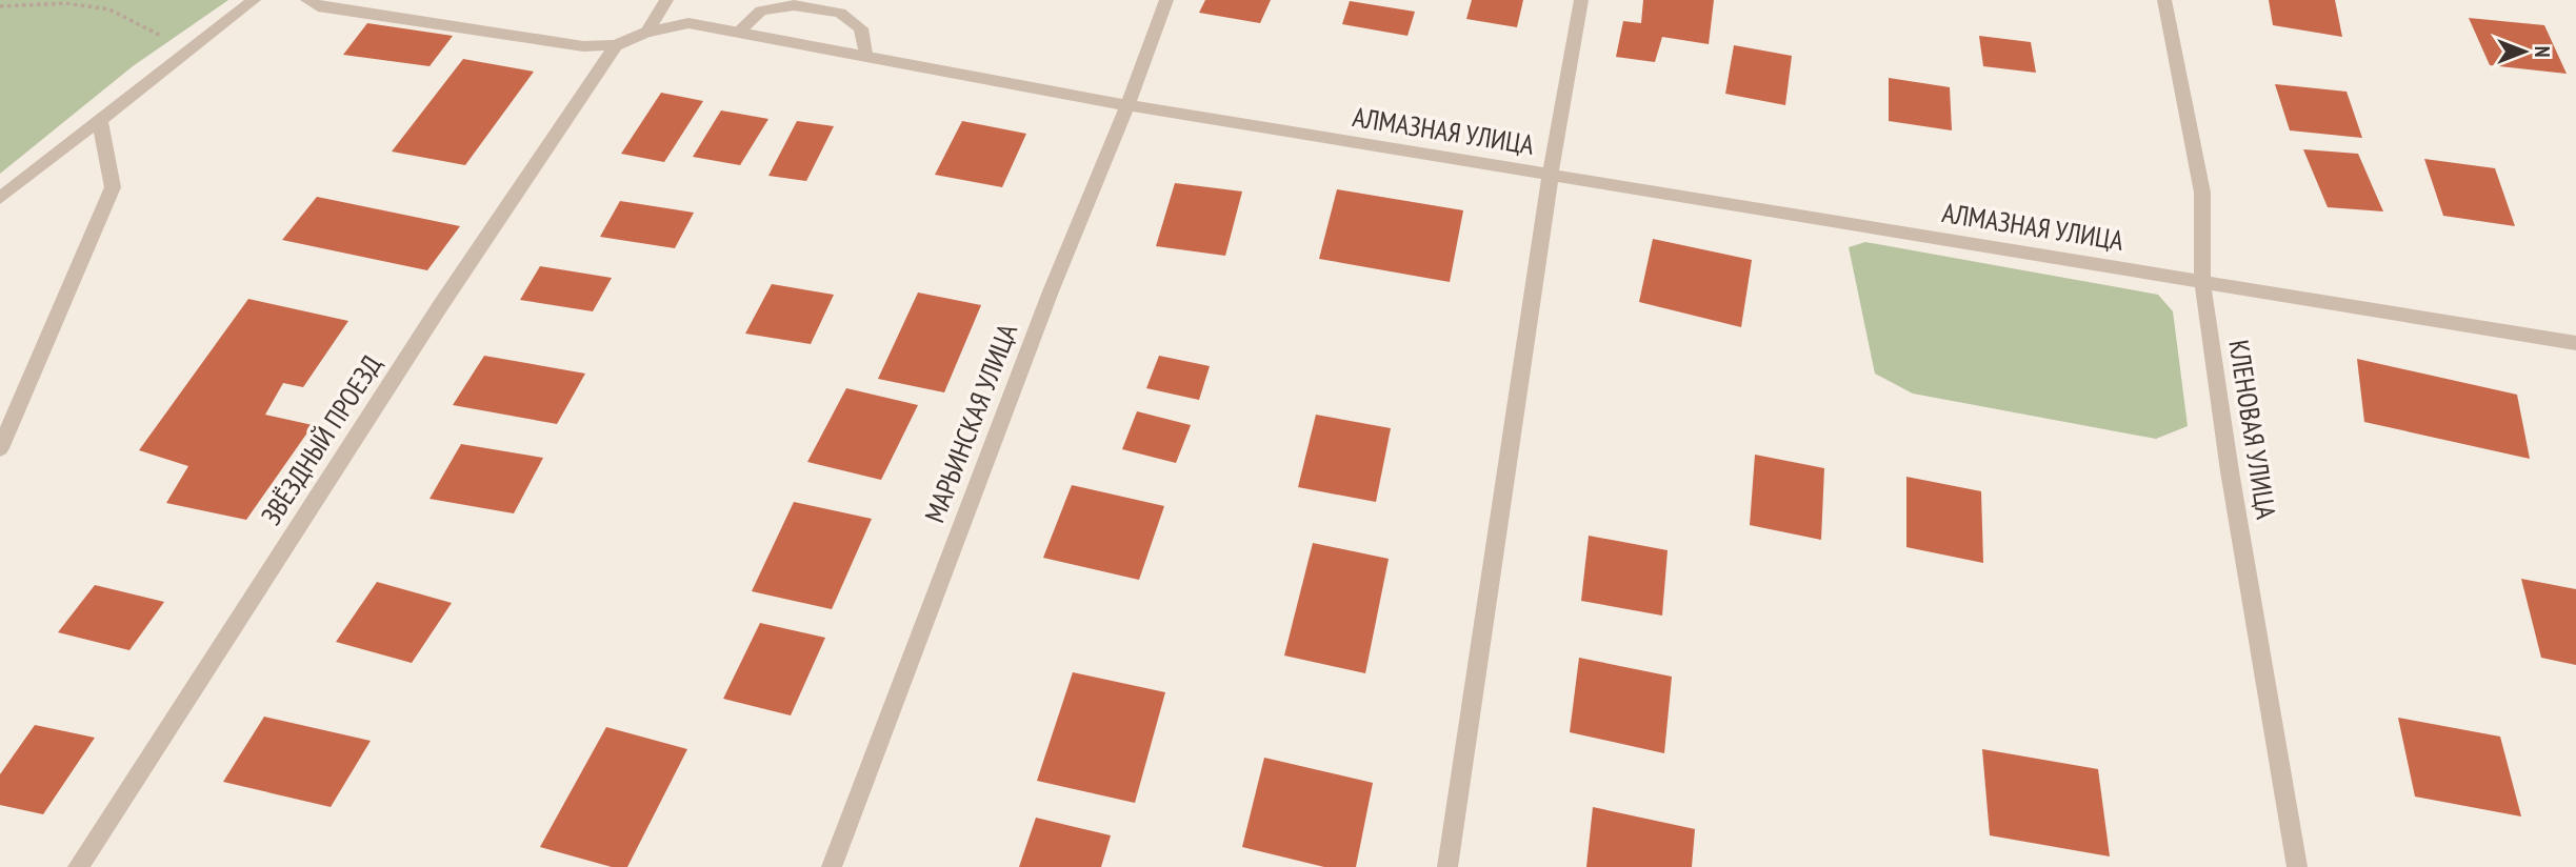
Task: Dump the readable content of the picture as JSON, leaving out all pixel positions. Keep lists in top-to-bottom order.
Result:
{
  "streets": {
    "street": [
      "АЛМАЗНАЯ УЛИЦА",
      "МАРЬИНСКАЯ УЛИЦА",
      "КЛЕНОВАЯ УЛИЦА",
      "ЗВЁЗДНЫЙ ПРОЕЗД"
    ]
  },
  "crossings": [
    ["АЛМАЗНАЯ УЛИЦА", "МАРЬИНСКАЯ УЛИЦА"],
    ["АЛМАЗНАЯ УЛИЦА", "КЛЕНОВАЯ УЛИЦА"],
    ["АЛМАЗНАЯ УЛИЦА", "ЗВЁЗДНЫЙ ПРОЕЗД"]
  ],
  "north": "right"
}
